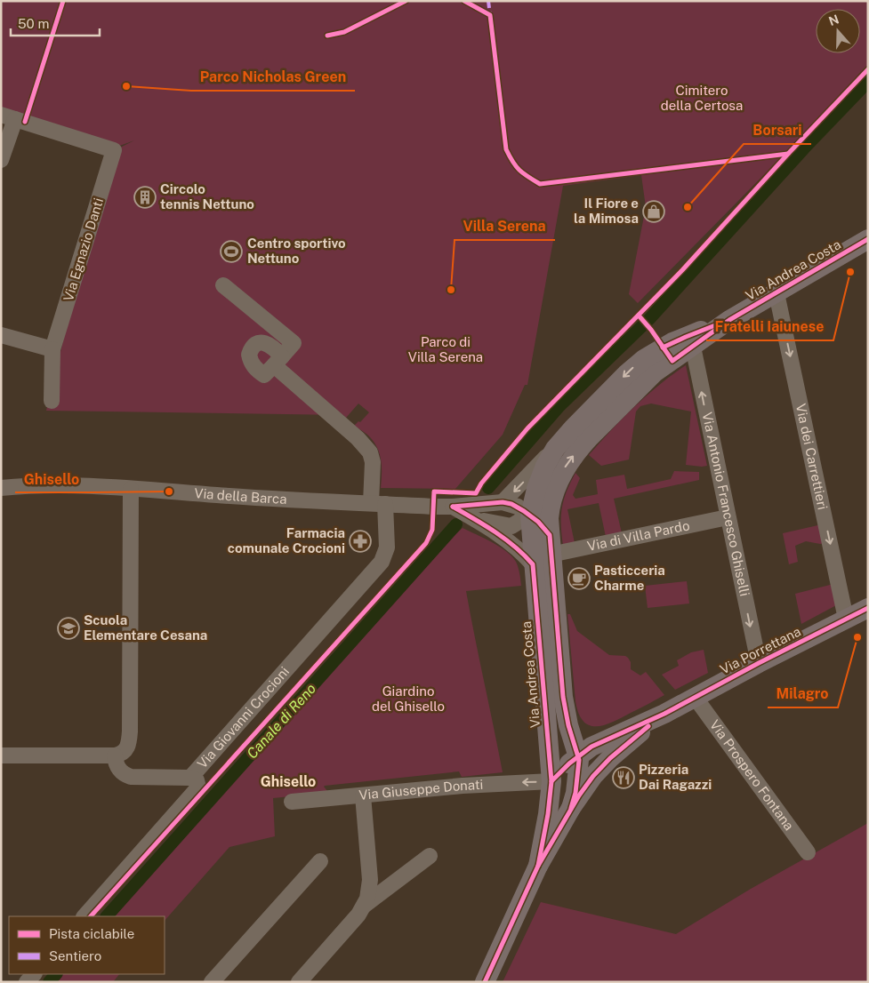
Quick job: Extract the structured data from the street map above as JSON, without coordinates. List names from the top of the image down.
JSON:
{
  "streets": {
    "main road": ["Via Andrea Costa", "Via Porrettana"],
    "street": [
      "Via Egnazio Danti",
      "Via dei Carrettieri",
      "Via della Barca",
      "Via Antonio Francesco Ghiselli",
      "Via di Villa Pardo",
      "Via Giovanni Crocioni",
      "Via Prospero Fontana",
      "Via Giuseppe Donati"
    ]
  },
  "crossings": [
    ["Via Andrea Costa", "Via dei Carrettieri"],
    ["Via Andrea Costa", "Via della Barca"],
    ["Via Andrea Costa", "Via Antonio Francesco Ghiselli"],
    ["Via Andrea Costa", "Via di Villa Pardo"],
    ["Via Andrea Costa", "Via Porrettana"],
    ["Via Andrea Costa", "Via Giuseppe Donati"],
    ["Via dei Carrettieri", "Via Porrettana"],
    ["Via della Barca", "Via di Villa Pardo"],
    ["Via della Barca", "Via Giovanni Crocioni"],
    ["Via Antonio Francesco Ghiselli", "Via di Villa Pardo"],
    ["Via Antonio Francesco Ghiselli", "Via Porrettana"],
    ["Via Porrettana", "Via Prospero Fontana"],
    ["Via Porrettana", "Via Giuseppe Donati"]
  ],
  "one_way": ["Via dei Carrettieri", "Via Giuseppe Donati"],
  "districts": ["Ghisello"],
  "water": ["Canale di Reno"],
  "parks": ["Cimitero della Certosa", "Parco di Villa Serena", "Giardino del Ghisello"],
  "places": {
    "other": [
      "Parco Nicholas Green",
      "Borsari",
      "Fratelli Iaiunese",
      "Villa Serena",
      "Ghisello",
      "Milagro"
    ],
    "building": ["Circolo tennis Nettuno"],
    "shop": ["Il Fiore e la Mimosa"],
    "sports": ["Centro sportivo Nettuno"],
    "pharmacy": ["Farmacia comunale Crocioni"],
    "cafe": ["Pasticceria Charme"],
    "school or university": ["Scuola Elementare Cesana"],
    "restaurant": ["Pizzeria Dai Ragazzi"]
  },
  "legend": ["Pista ciclabile", "Sentiero"],
  "scale_bar": "50 m",
  "north": "top"
}
